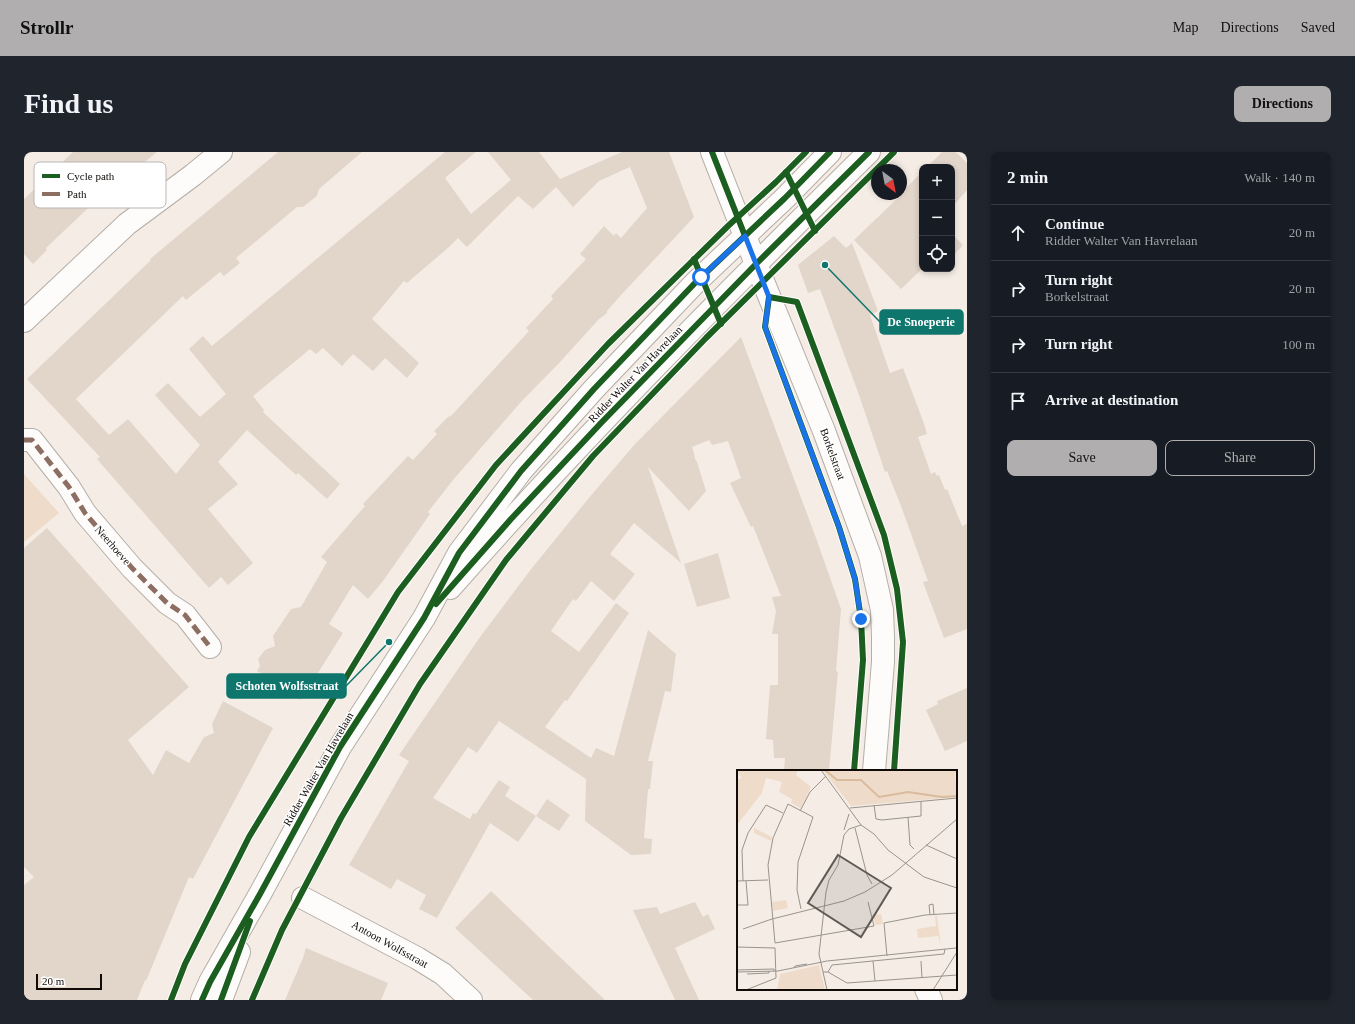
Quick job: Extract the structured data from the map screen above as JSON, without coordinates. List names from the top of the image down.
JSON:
{
  "streets": {
    "main road": [
      "Ridder Walter Van Havrelaan",
      "Borkelstraat",
      "Neerhoeve",
      "Antoon Wolfsstraat"
    ]
  },
  "crossings": [
    ["Ridder Walter Van Havrelaan", "Borkelstraat"]
  ],
  "places": ["De Snoeperie", "Schoten Wolfsstraat"],
  "legend": ["Cycle path", "Path"],
  "scale_bar": "20 m",
  "north": "bottom right",
  "page": {
    "header": "Strollr",
    "nav": ["Map", "Directions", "Saved"],
    "buttons": [
      "Directions",
      ["Save", "Share"]
    ],
    "title": "Find us",
    "heading": ["2 min", "Walk · 140 m"],
    "map_buttons": ["+", "−"],
    "list": [
      ["Continue", "Ridder Walter Van Havrelaan", "20 m"],
      ["Turn right", "Borkelstraat", "20 m"],
      ["Turn right", "100 m"],
      "Arrive at destination"
    ],
    "scale": "20 m"
  }
}
